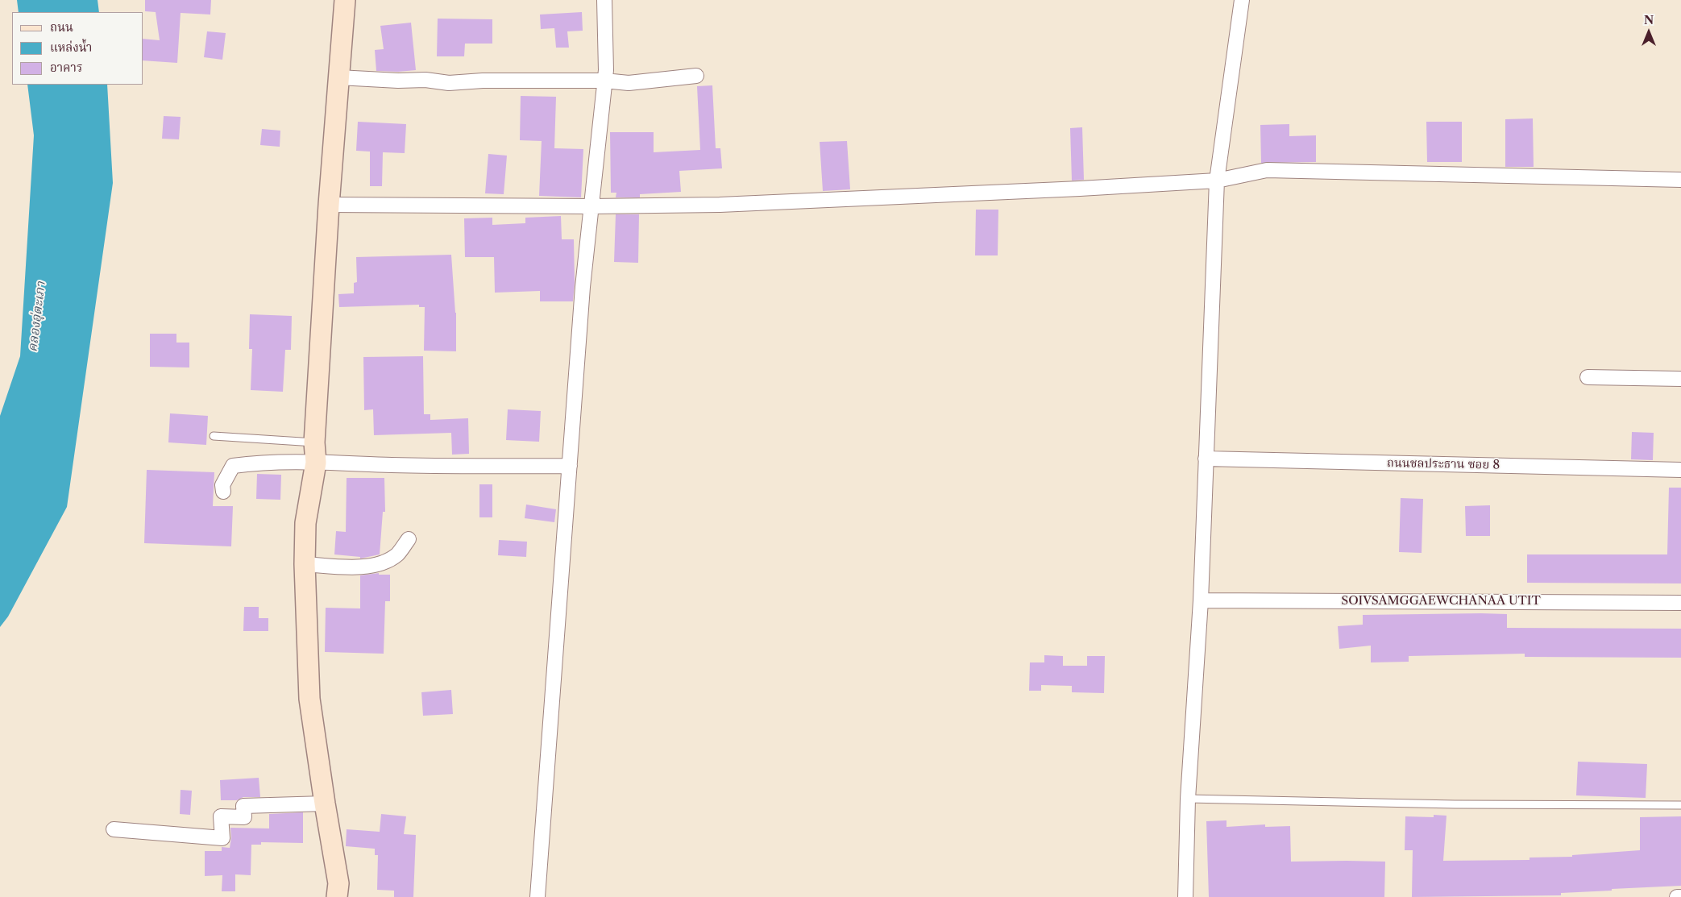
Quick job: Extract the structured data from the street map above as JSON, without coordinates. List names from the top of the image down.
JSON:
{
  "streets": {
    "street": ["ถนนชลประธาน ซอย 8", "SOIVSAMGGAEWCHANAA UTIT"]
  },
  "water": ["คลองอุ่ตะเภา"],
  "legend": ["ถนน", "แหล่งน้ำ", "อาคาร"],
  "north": "top"
}
